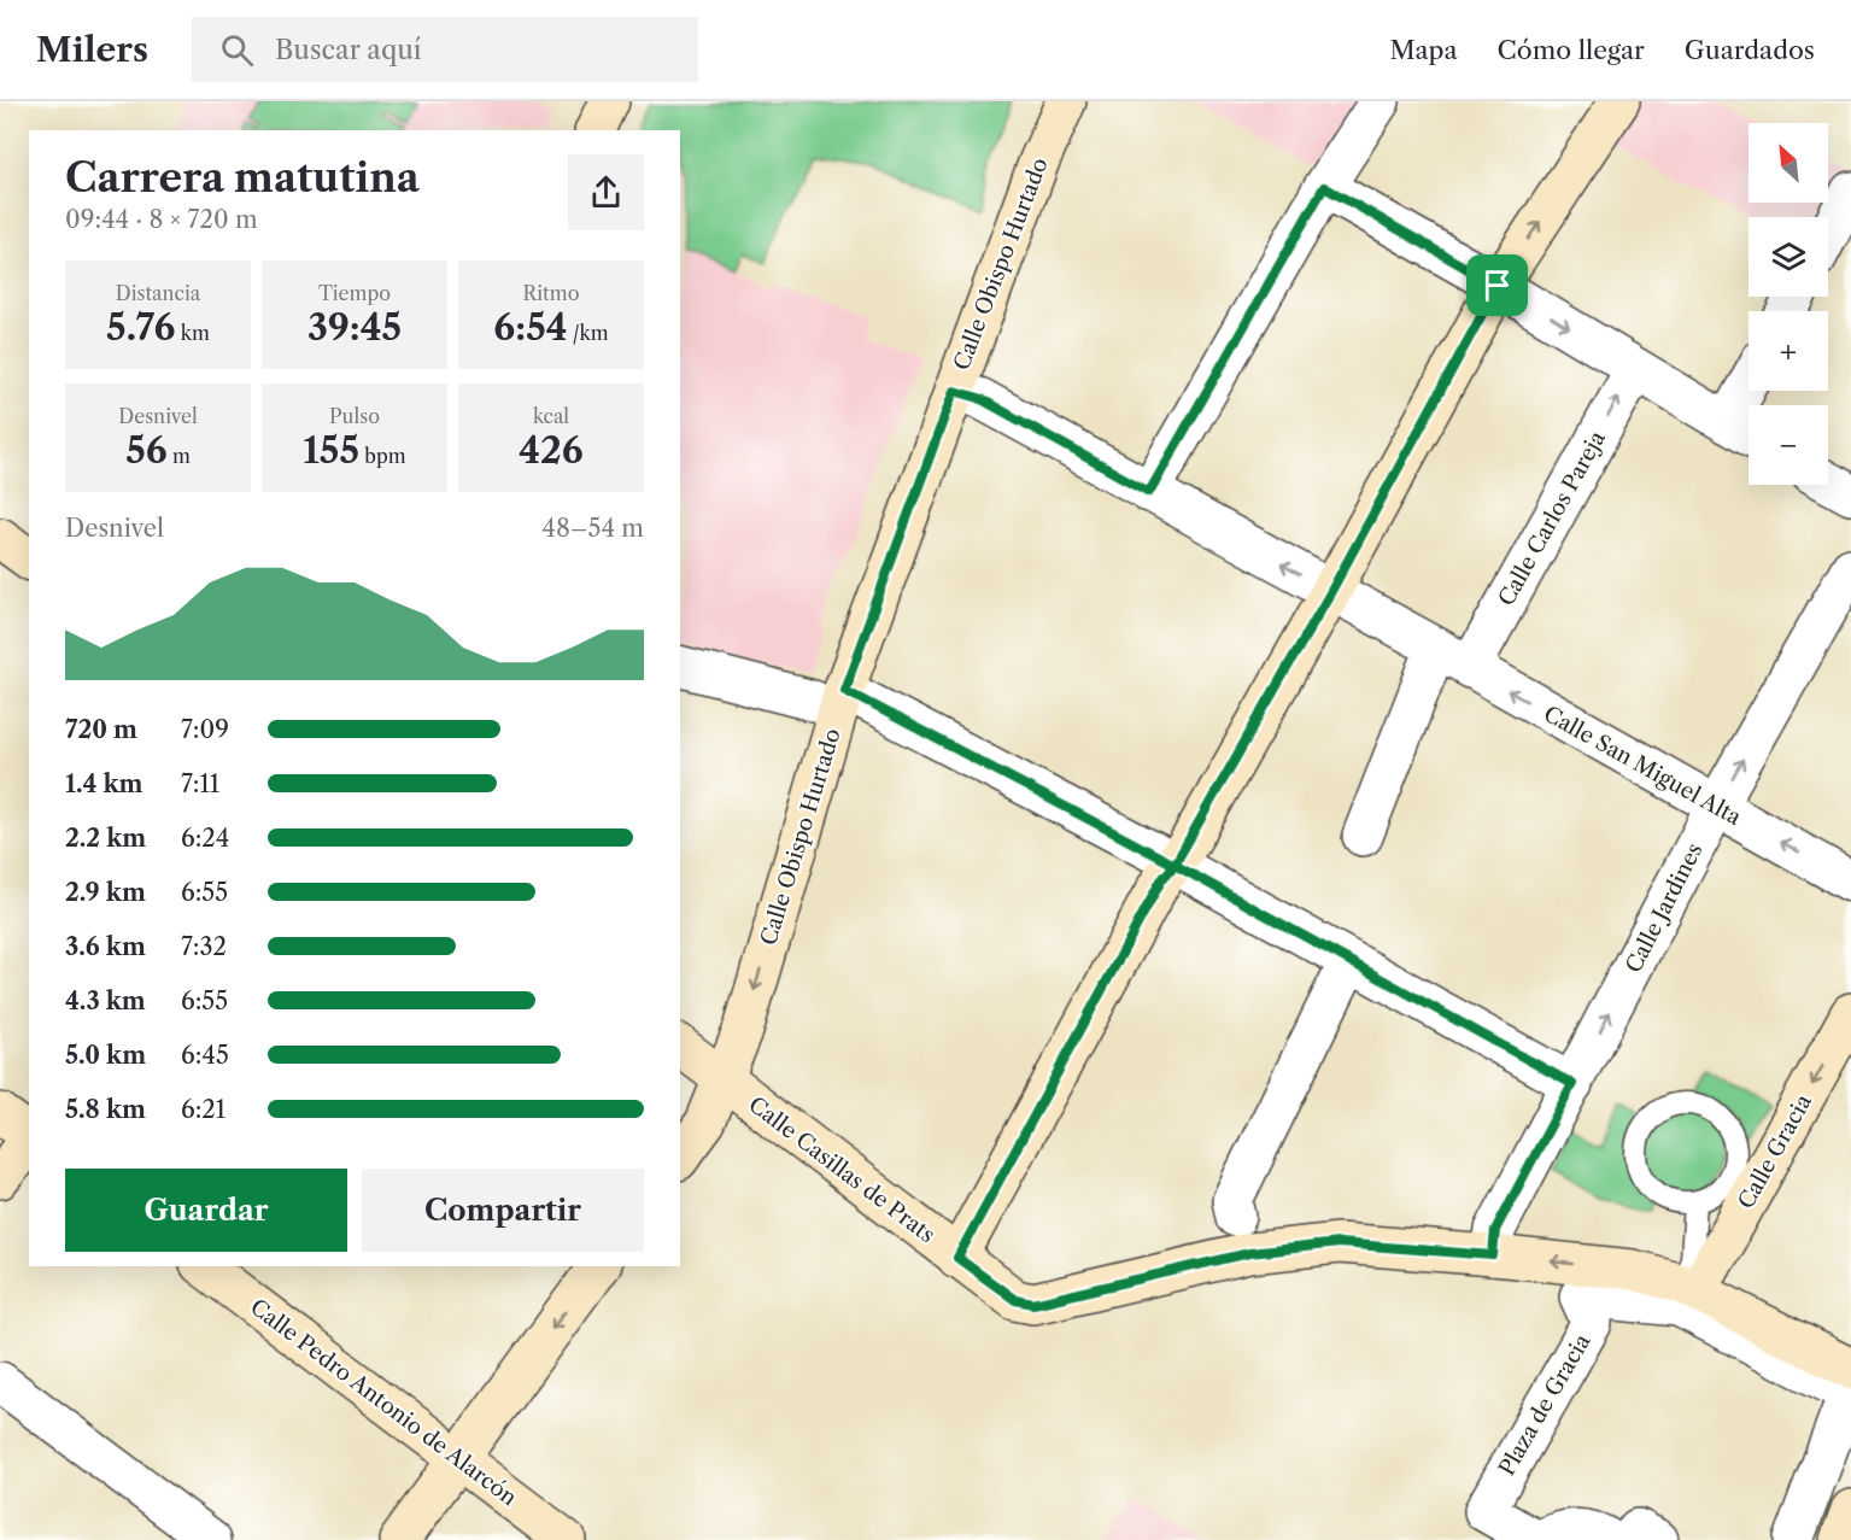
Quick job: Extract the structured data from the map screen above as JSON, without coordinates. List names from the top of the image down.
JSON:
{
  "streets": {
    "street": [
      "Calle Obispo Hurtado",
      "Calle Carlos Pareja",
      "Calle San Miguel Alta",
      "Calle Jardines",
      "Calle Gracia",
      "Calle Casillas de Prats",
      "Calle Pedro Antonio de Alarcón",
      "Plaza de Gracia"
    ]
  },
  "crossings": [
    ["Calle Obispo Hurtado", "Calle San Miguel Alta"],
    ["Calle Obispo Hurtado", "Calle Casillas de Prats"],
    ["Calle Carlos Pareja", "Calle San Miguel Alta"],
    ["Calle San Miguel Alta", "Calle Jardines"],
    ["Calle Jardines", "Calle Casillas de Prats"],
    ["Calle Gracia", "Calle Casillas de Prats"]
  ],
  "one_way": ["Calle Gracia"],
  "north": "top left",
  "page": {
    "header": "Milers",
    "search": "Buscar aquí",
    "nav": ["Mapa", "Cómo llegar", "Guardados"],
    "map_buttons": ["+", "−"],
    "heading": ["Carrera matutina", "09:44 · 8 × 720 m"],
    "stats": [
      ["Distancia", "5.76 km"],
      ["Tiempo", "39:45"],
      ["Ritmo", "6:54 /km"],
      ["Desnivel", "56 m"],
      ["Pulso", "155 bpm"],
      ["kcal", "426"]
    ],
    "chart": ["Desnivel", "48–54 m"],
    "list": [
      {
        "name": "720 m",
        "note": "7:09"
      },
      {
        "name": "1.4 km",
        "note": "7:11"
      },
      {
        "name": "2.2 km",
        "note": "6:24"
      },
      {
        "name": "2.9 km",
        "note": "6:55"
      },
      {
        "name": "3.6 km",
        "note": "7:32"
      },
      {
        "name": "4.3 km",
        "note": "6:55"
      },
      {
        "name": "5.0 km",
        "note": "6:45"
      },
      {
        "name": "5.8 km",
        "note": "6:21"
      }
    ],
    "buttons": ["Guardar", "Compartir"]
  }
}
